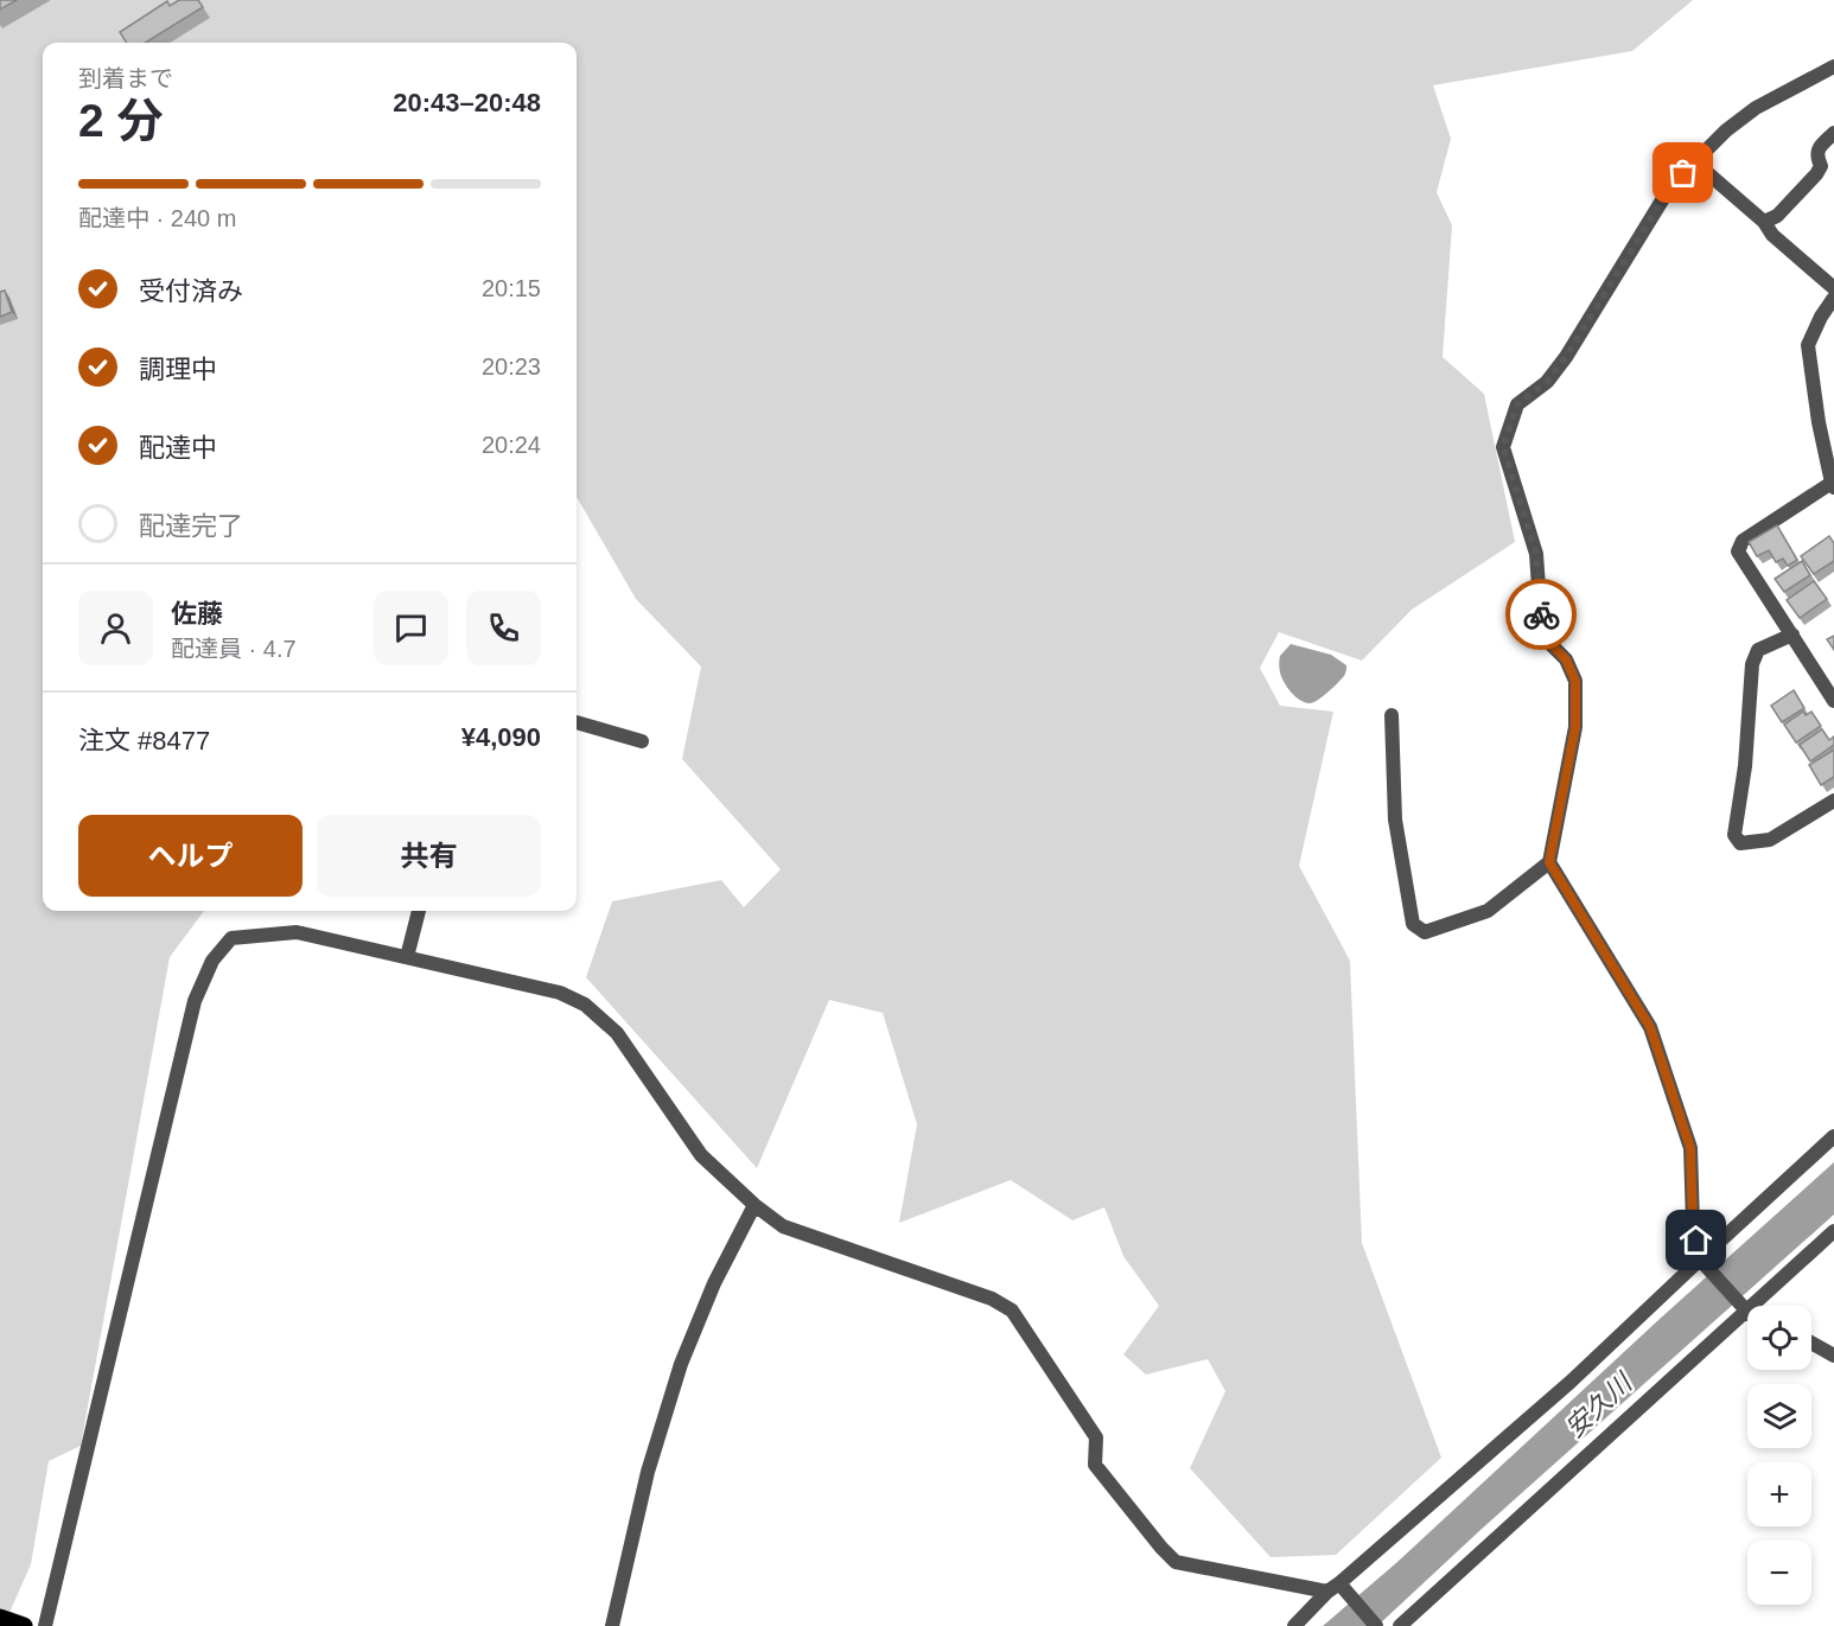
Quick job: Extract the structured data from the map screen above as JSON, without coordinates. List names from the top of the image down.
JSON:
{
  "water": ["安久川"],
  "page": {
    "heading": ["2 分", "到着まで", "20:43–20:48"],
    "panel": [
      "佐藤",
      "配達員 · 4.7",
      "注文 #8477",
      "¥4,090"
    ],
    "bar": "配達中 · 240 m",
    "list": [
      ["受付済み", "20:15"],
      ["調理中", "20:23"],
      ["配達中", "20:24"],
      "配達完了"
    ],
    "buttons": ["ヘルプ", "共有"],
    "map_buttons": ["+", "−"]
  }
}
